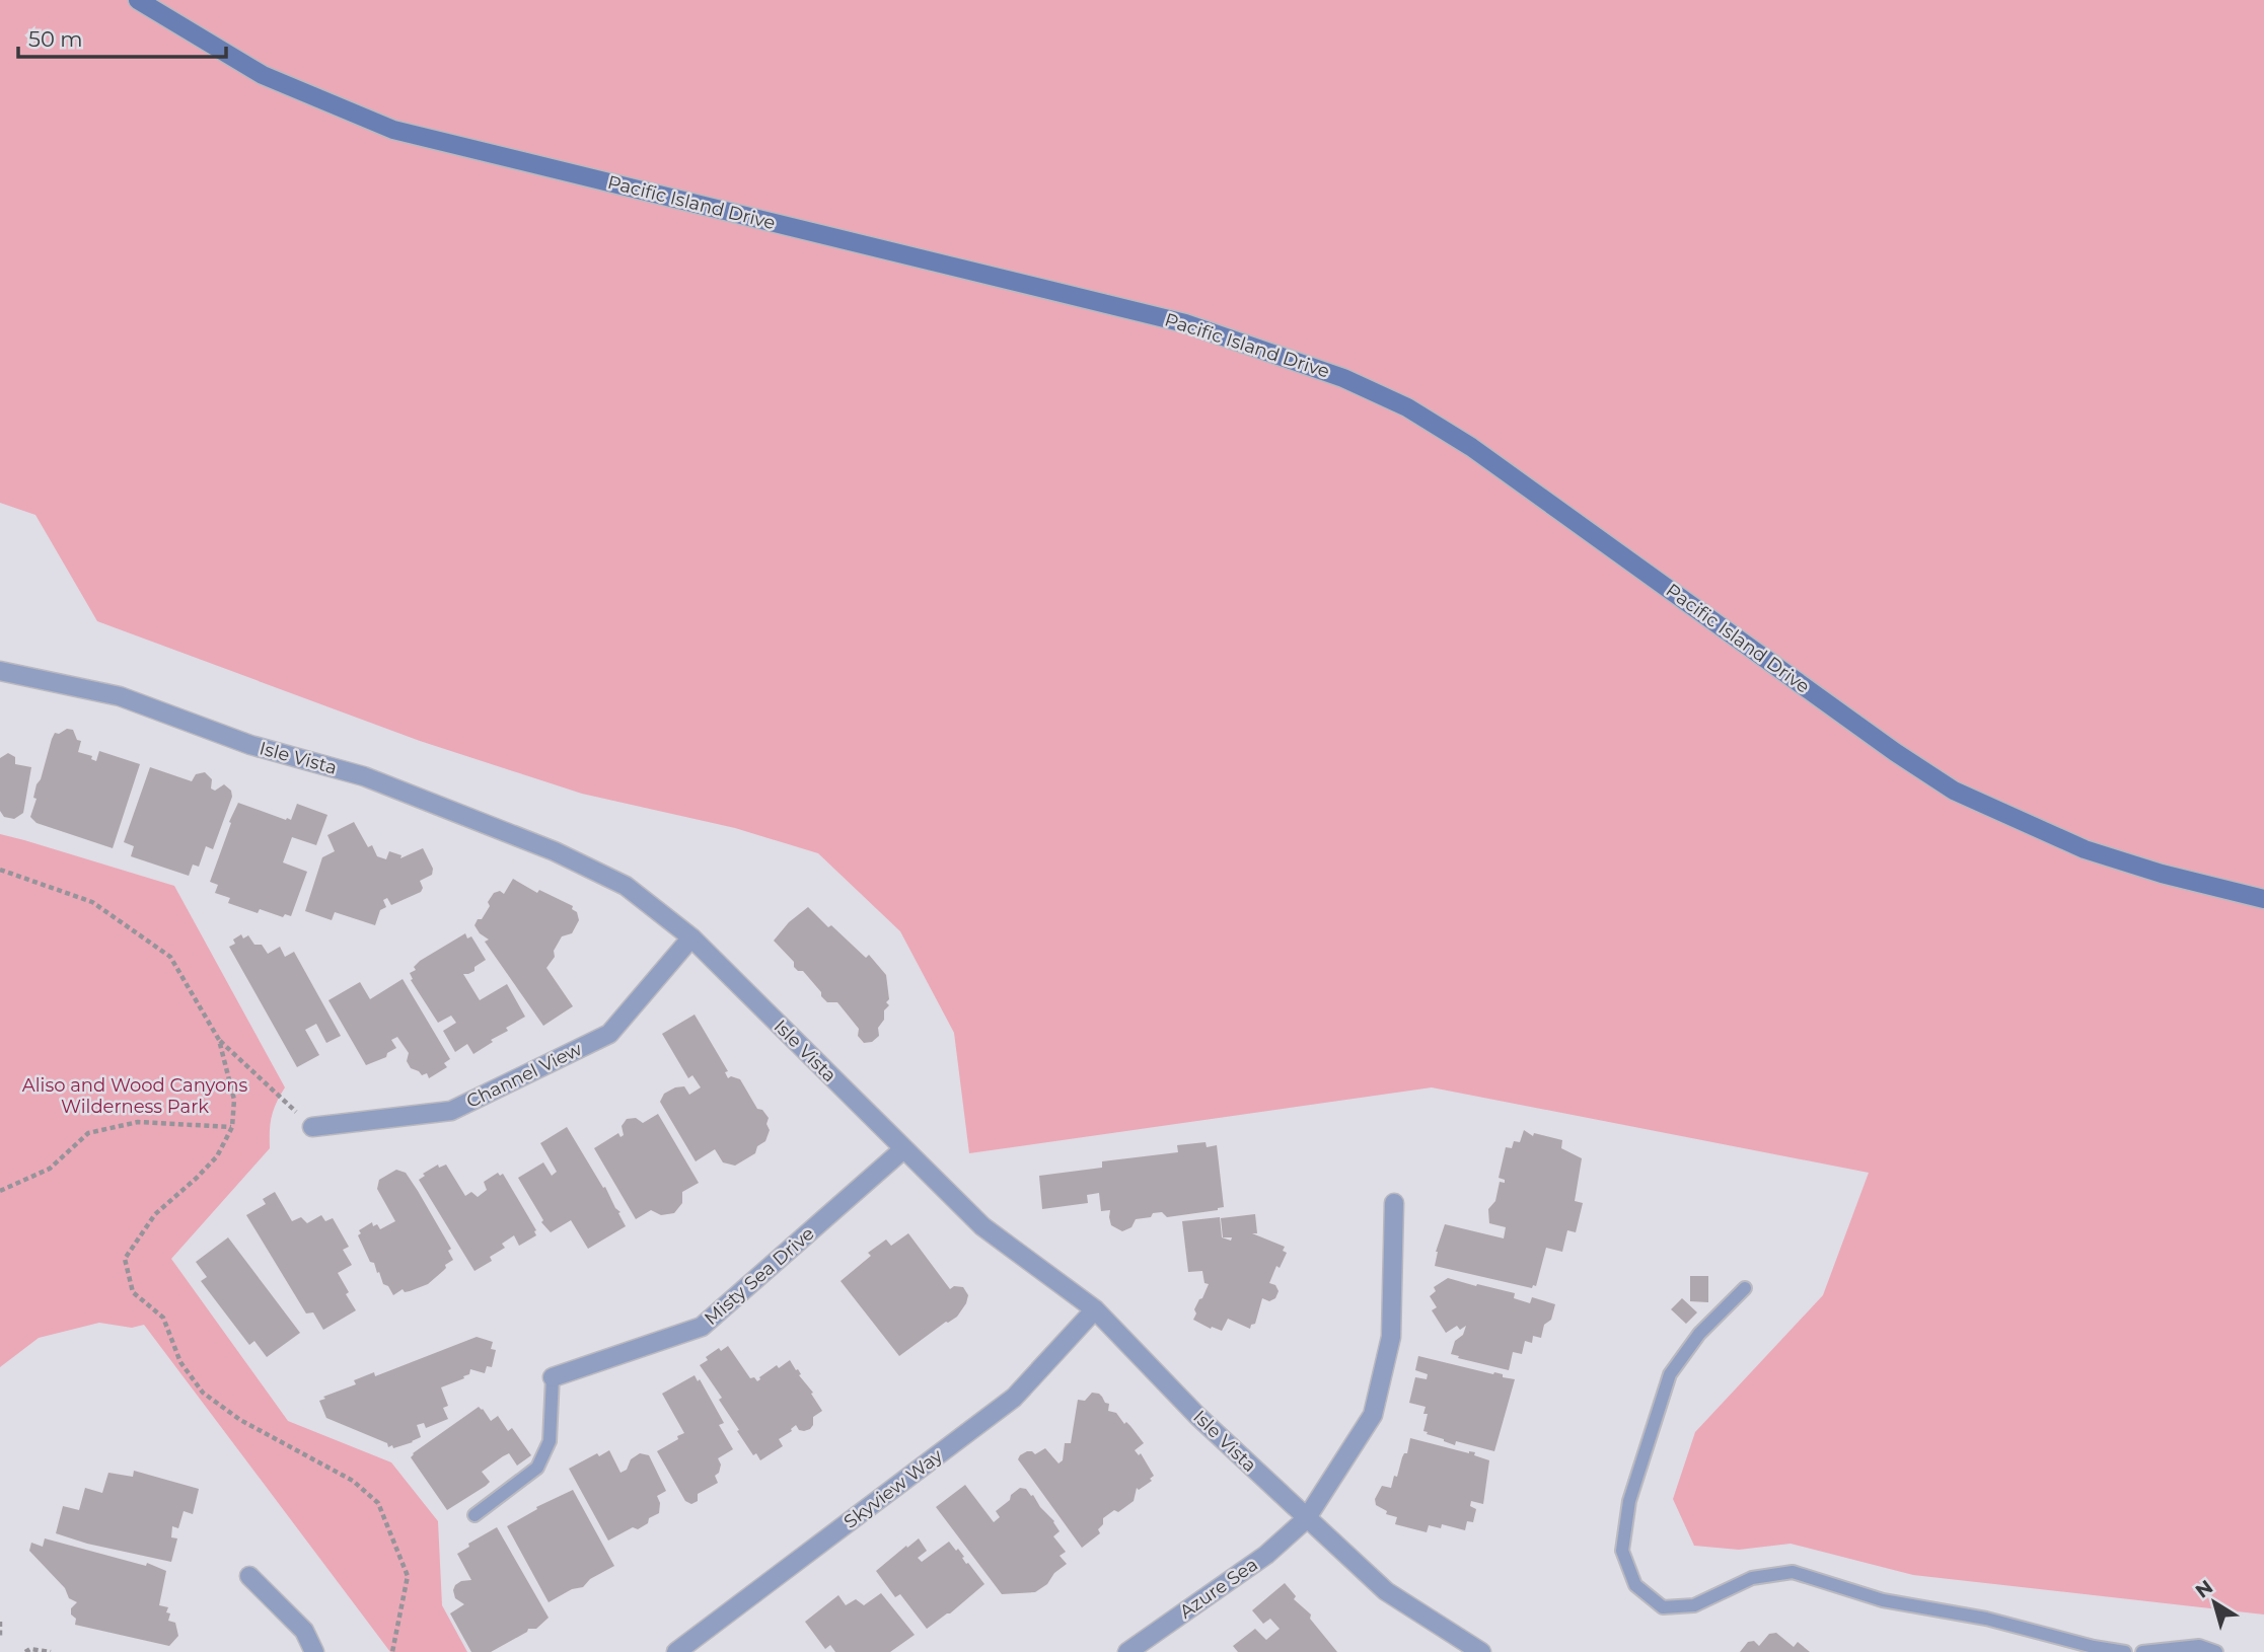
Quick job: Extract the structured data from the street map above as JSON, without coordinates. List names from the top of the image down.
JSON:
{
  "streets": {
    "main road": ["Pacific Island Drive"],
    "street": [
      "Isle Vista",
      "Channel View",
      "Misty Sea Drive",
      "Skyview Way",
      "Azure Sea"
    ]
  },
  "crossings": [
    ["Isle Vista", "Channel View"],
    ["Isle Vista", "Misty Sea Drive"],
    ["Isle Vista", "Skyview Way"],
    ["Isle Vista", "Azure Sea"]
  ],
  "parks": ["Aliso and Wood Canyons Wilderness Park"],
  "scale_bar": "50 m",
  "north": "top left"
}
